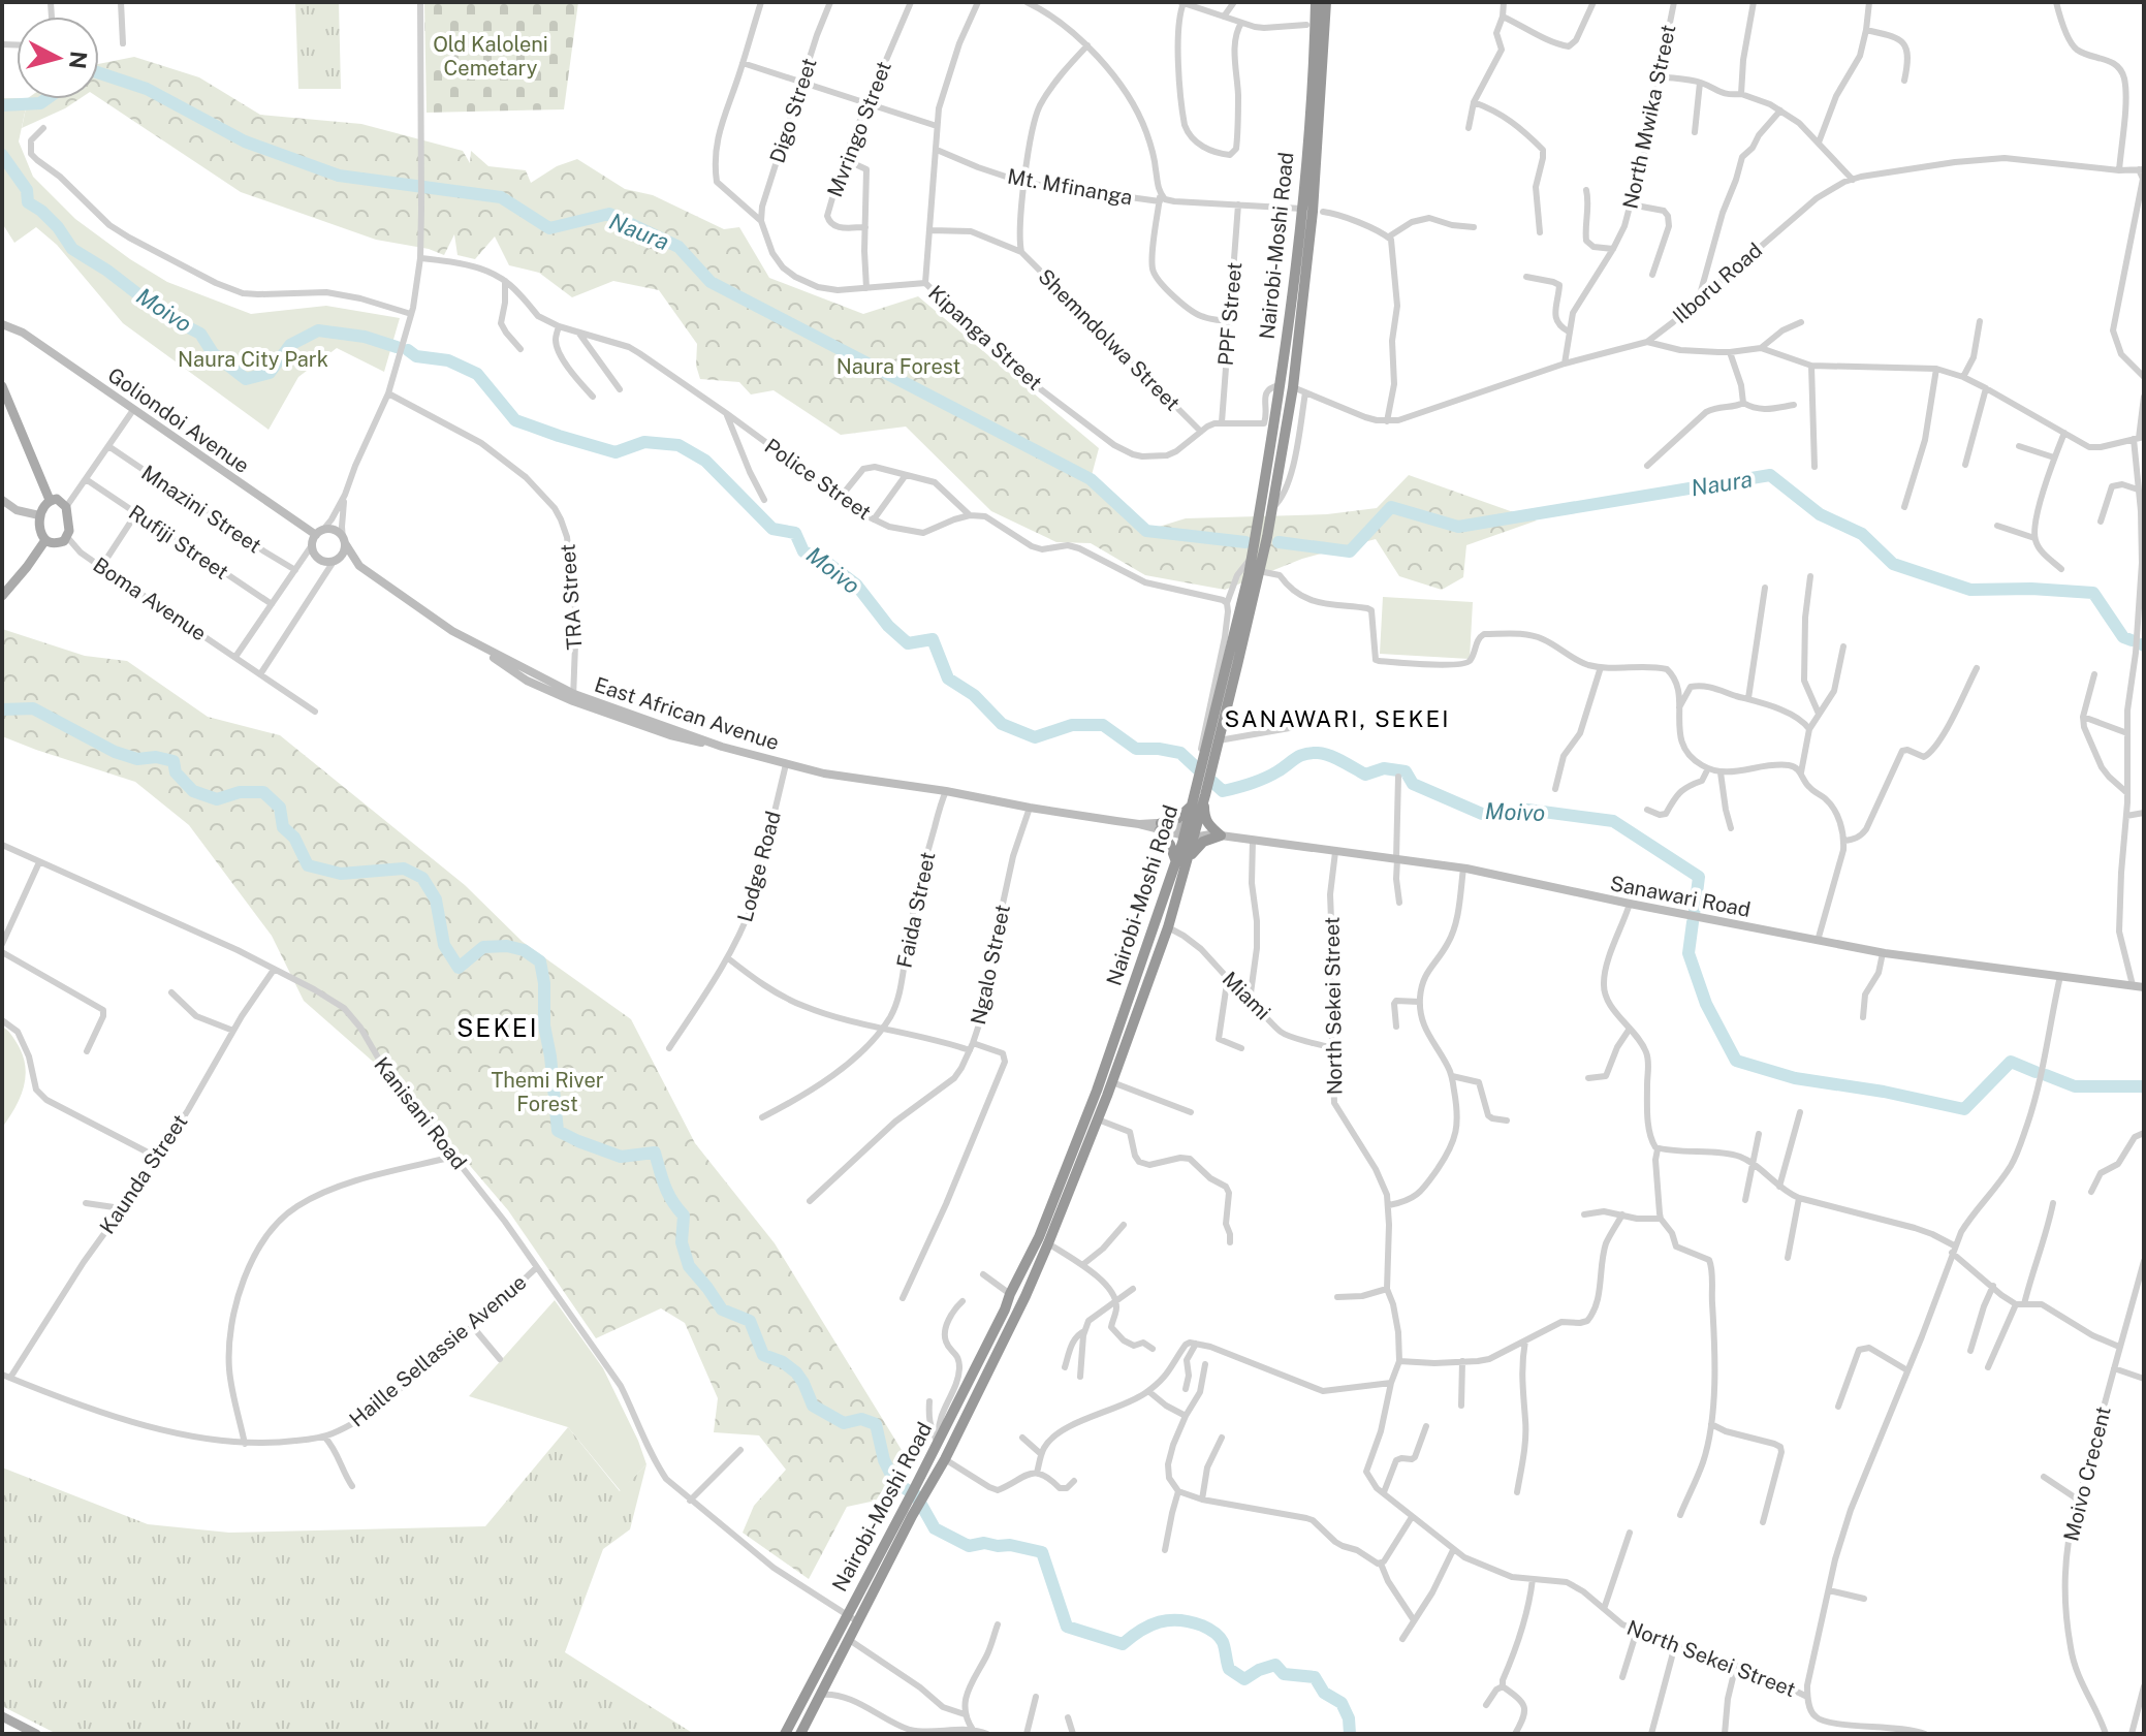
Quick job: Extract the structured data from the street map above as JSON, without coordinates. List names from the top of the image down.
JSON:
{
  "streets": {
    "highway": ["Nairobi-Moshi Road"],
    "street": [
      "Digo Street",
      "North Mwika Street",
      "Mvringo Street",
      "Mt. Mfinanga",
      "Ilboru Road",
      "PPF Street",
      "Kipanga Street",
      "Shemndolwa Street",
      "Goliondoi Avenue",
      "Police Street",
      "Mnazini Street",
      "Rufiji Street",
      "TRA Street",
      "Boma Avenue",
      "East African Avenue",
      "Lodge Road",
      "Sanawari Road",
      "Faida Street",
      "Ngalo Street",
      "Miami",
      "North Sekei Street",
      "Kanisani Road",
      "Kaunda Street",
      "Haille Sellassie Avenue",
      "Moivo Crecent"
    ]
  },
  "crossings": [
    ["Digo Street", "Kipanga Street"],
    ["North Mwika Street", "Ilboru Road"],
    ["Mt. Mfinanga", "Nairobi-Moshi Road"],
    ["Mt. Mfinanga", "PPF Street"],
    ["Nairobi-Moshi Road", "Kipanga Street"],
    ["Nairobi-Moshi Road", "Sanawari Road"],
    ["Nairobi-Moshi Road", "Miami"],
    ["Nairobi-Moshi Road", "Kanisani Road"],
    ["PPF Street", "Kipanga Street"],
    ["Kipanga Street", "Shemndolwa Street"],
    ["TRA Street", "East African Avenue"],
    ["East African Avenue", "Lodge Road"],
    ["East African Avenue", "Sanawari Road"],
    ["East African Avenue", "Faida Street"],
    ["East African Avenue", "Ngalo Street"],
    ["Sanawari Road", "North Sekei Street"],
    ["Miami", "North Sekei Street"],
    ["Kanisani Road", "Kaunda Street"],
    ["Kanisani Road", "Haille Sellassie Avenue"],
    ["Kaunda Street", "Haille Sellassie Avenue"]
  ],
  "districts": ["SANAWARI, SEKEI", "SEKEI"],
  "water": ["Naura", "Moivo"],
  "parks": [
    "Old Kaloleni Cemetary",
    "Naura City Park",
    "Naura Forest",
    "Themi River Forest"
  ],
  "north": "right"
}
